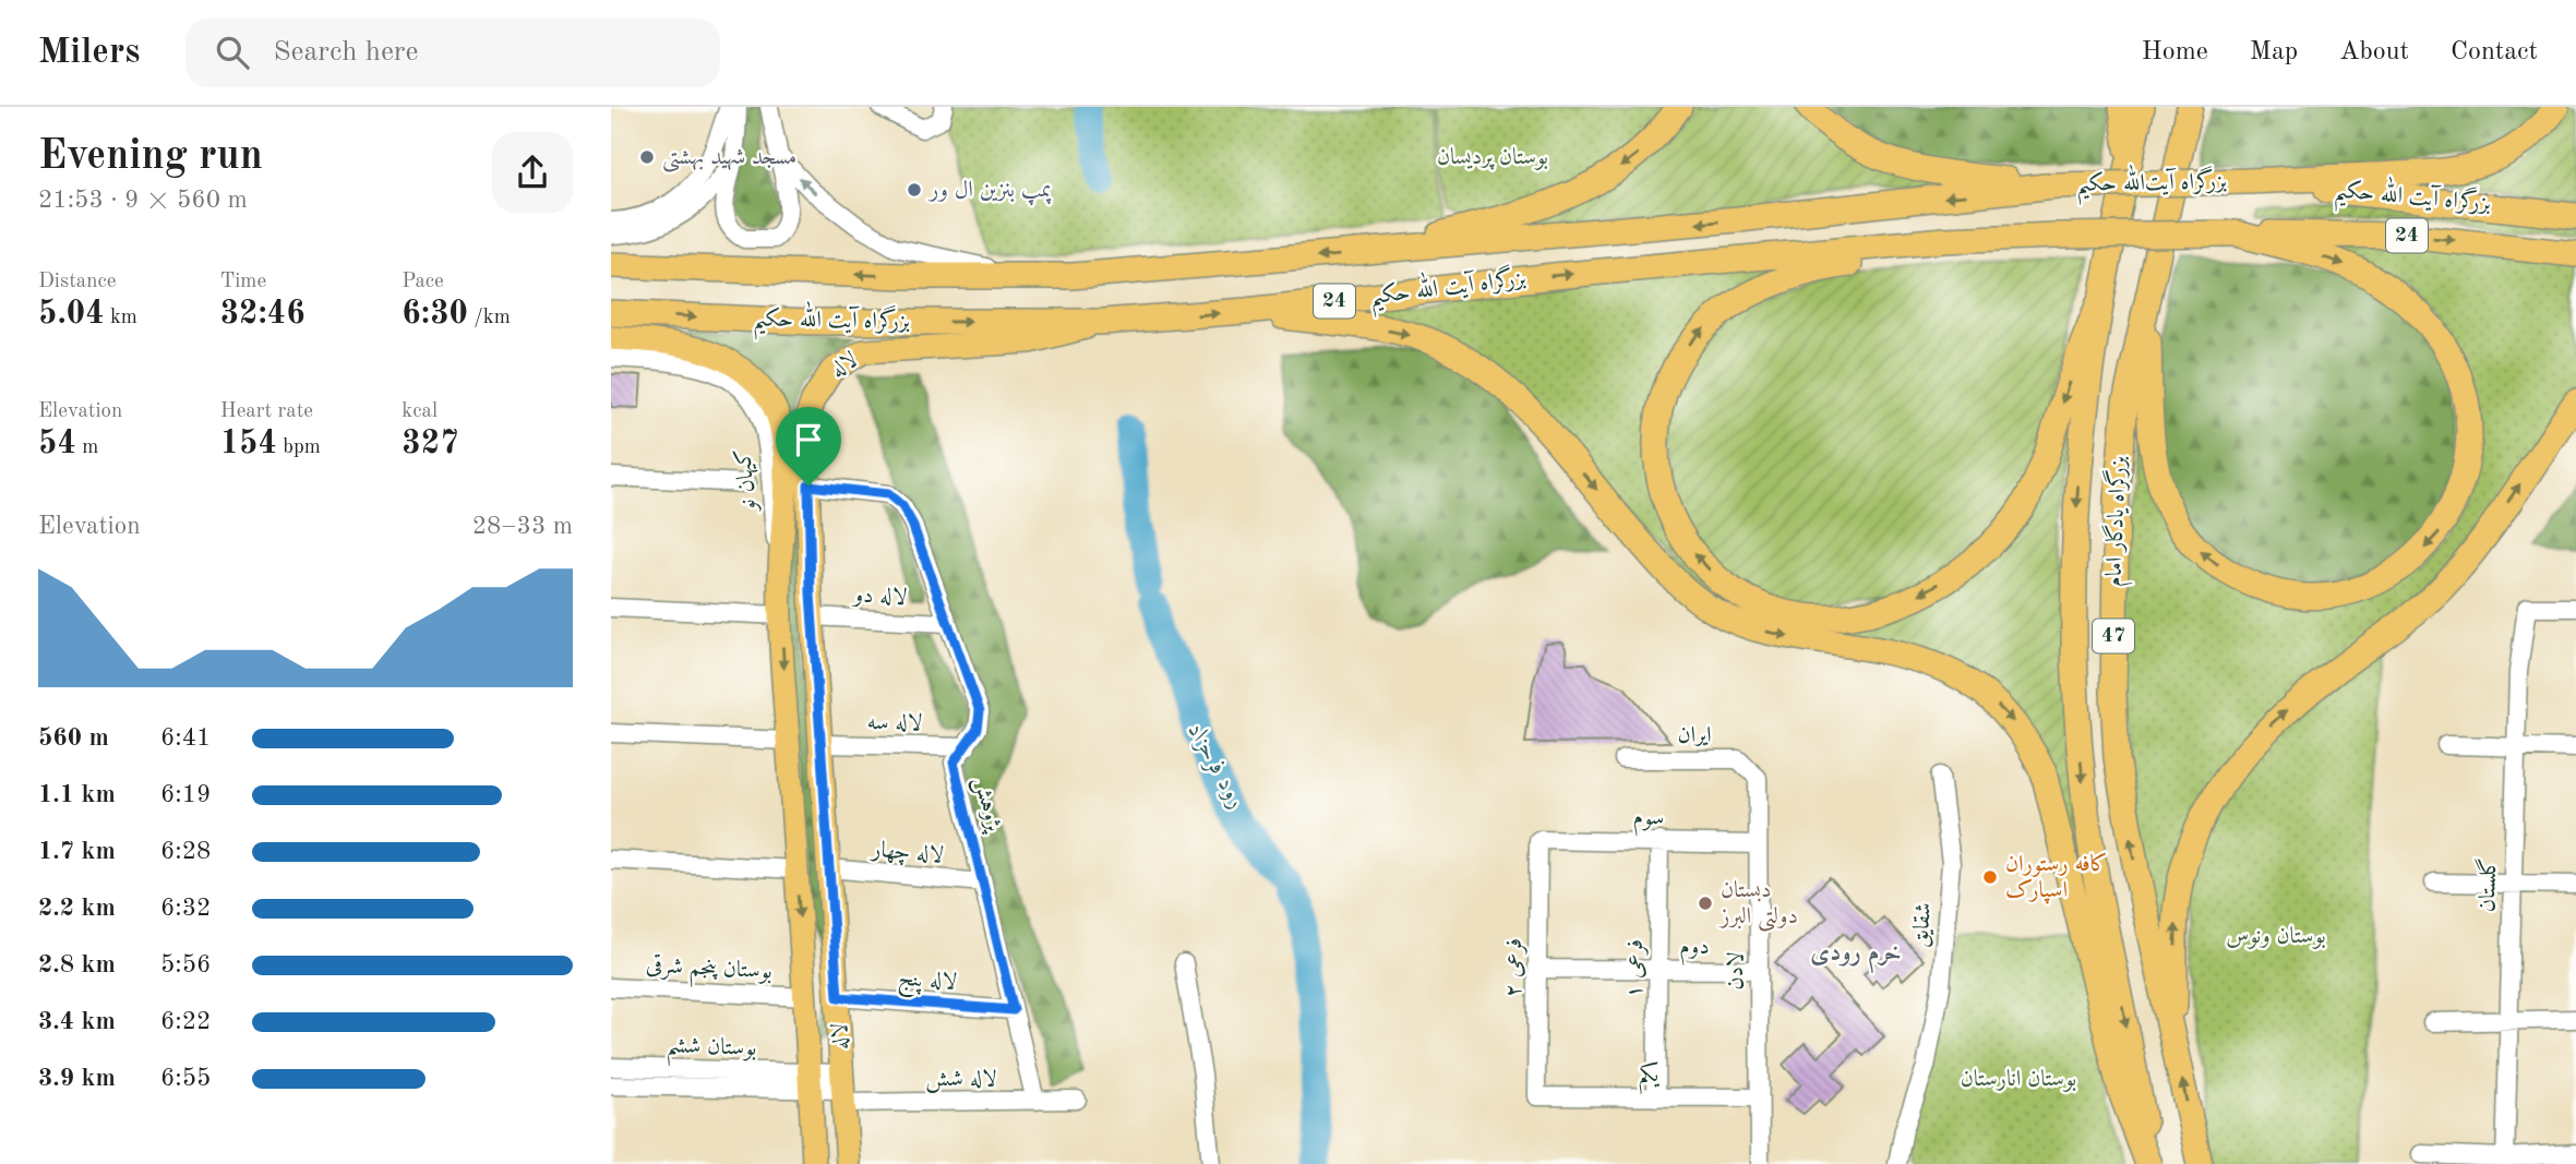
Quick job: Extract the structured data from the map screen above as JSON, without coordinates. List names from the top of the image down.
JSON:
{
  "streets": {
    "highway": [
      "بزرگراه آیت‌الله حکیم",
      "بزرگراه آیت الله حکیم",
      "24",
      "بزرگراه یادگار امام",
      "47"
    ],
    "main road": ["لاله"],
    "street": [
      "کیهان نو",
      "لاله دو",
      "لاله سه",
      "ایران",
      "پژوهش",
      "سوم",
      "لاله چهار",
      "گلستان",
      "شقایق",
      "دوم",
      "فرعی ۲",
      "بوستان پنجم شرقی",
      "فرعی ۱",
      "لادن",
      "لاله پنج",
      "بوستان ششم",
      "یکم",
      "لاله شش"
    ]
  },
  "crossings": [
    ["بزرگراه آیت‌الله حکیم", "بزرگراه آیت الله حکیم"],
    ["بزرگراه آیت الله حکیم", "لاله"],
    ["لاله", "کیهان نو"],
    ["لاله", "لاله دو"],
    ["لاله", "لاله سه"],
    ["لاله", "پژوهش"],
    ["لاله", "لاله چهار"],
    ["لاله", "بوستان پنجم شرقی"],
    ["لاله", "لاله پنج"],
    ["لاله", "بوستان ششم"],
    ["لاله", "لاله شش"],
    ["لاله دو", "پژوهش"],
    ["لاله سه", "پژوهش"],
    ["ایران", "لادن"],
    ["پژوهش", "لاله چهار"],
    ["پژوهش", "لاله پنج"],
    ["پژوهش", "لاله شش"],
    ["سوم", "فرعی ۲"],
    ["سوم", "فرعی ۱"],
    ["سوم", "لادن"],
    ["دوم", "فرعی ۲"],
    ["دوم", "فرعی ۱"],
    ["دوم", "لادن"],
    ["فرعی ۲", "یکم"],
    ["فرعی ۱", "یکم"],
    ["لادن", "یکم"],
    ["بوستان ششم", "لاله شش"]
  ],
  "districts": ["خرم رودی"],
  "water": ["رود فرحزاد"],
  "parks": ["بوستان پردیسان", "بوستان ونوس", "بوستان انارستان"],
  "places": [
    "مسجد شهید بهشتی",
    "پمپ بنزین ال ور",
    "کافه رستوران اسپارک",
    "دبستان دولتی البرز"
  ],
  "page": {
    "header": "Milers",
    "search": "Search here",
    "nav": [
      "Home",
      "Map",
      "About",
      "Contact"
    ],
    "heading": ["Evening run", "21:53 · 9 × 560 m"],
    "stats": [
      ["Distance", "5.04 km"],
      ["Time", "32:46"],
      ["Pace", "6:30 /km"],
      ["Elevation", "54 m"],
      ["Heart rate", "154 bpm"],
      ["kcal", "327"]
    ],
    "chart": ["Elevation", "28–33 m"],
    "list": [
      {
        "name": "560 m",
        "note": "6:41"
      },
      {
        "name": "1.1 km",
        "note": "6:19"
      },
      {
        "name": "1.7 km",
        "note": "6:28"
      },
      {
        "name": "2.2 km",
        "note": "6:32"
      },
      {
        "name": "2.8 km",
        "note": "5:56"
      },
      {
        "name": "3.4 km",
        "note": "6:22"
      },
      {
        "name": "3.9 km",
        "note": "6:55"
      }
    ]
  }
}
